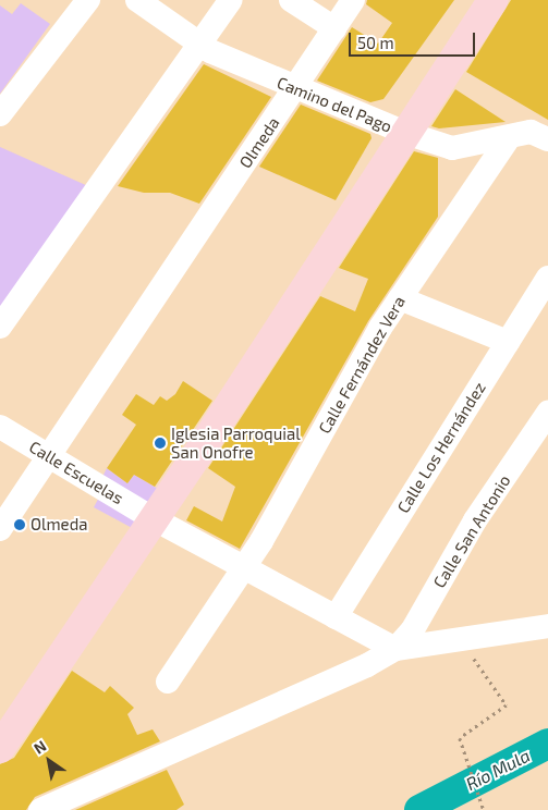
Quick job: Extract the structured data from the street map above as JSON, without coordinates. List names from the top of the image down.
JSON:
{
  "streets": {
    "street": [
      "Camino del Pago",
      "Olmeda",
      "Calle Fernández Vera",
      "Calle Los Hernández",
      "Calle Escuelas",
      "Calle San Antonio"
    ]
  },
  "crossings": [
    ["Camino del Pago", "Olmeda"],
    ["Camino del Pago", "Calle Fernández Vera"],
    ["Olmeda", "Calle Escuelas"],
    ["Calle Fernández Vera", "Calle Escuelas"],
    ["Calle Los Hernández", "Calle Escuelas"],
    ["Calle Escuelas", "Calle San Antonio"]
  ],
  "water": ["Río Mula"],
  "places": ["Iglesia Parroquial San Onofre", "Olmeda"],
  "scale_bar": "50 m",
  "north": "top left"
}
